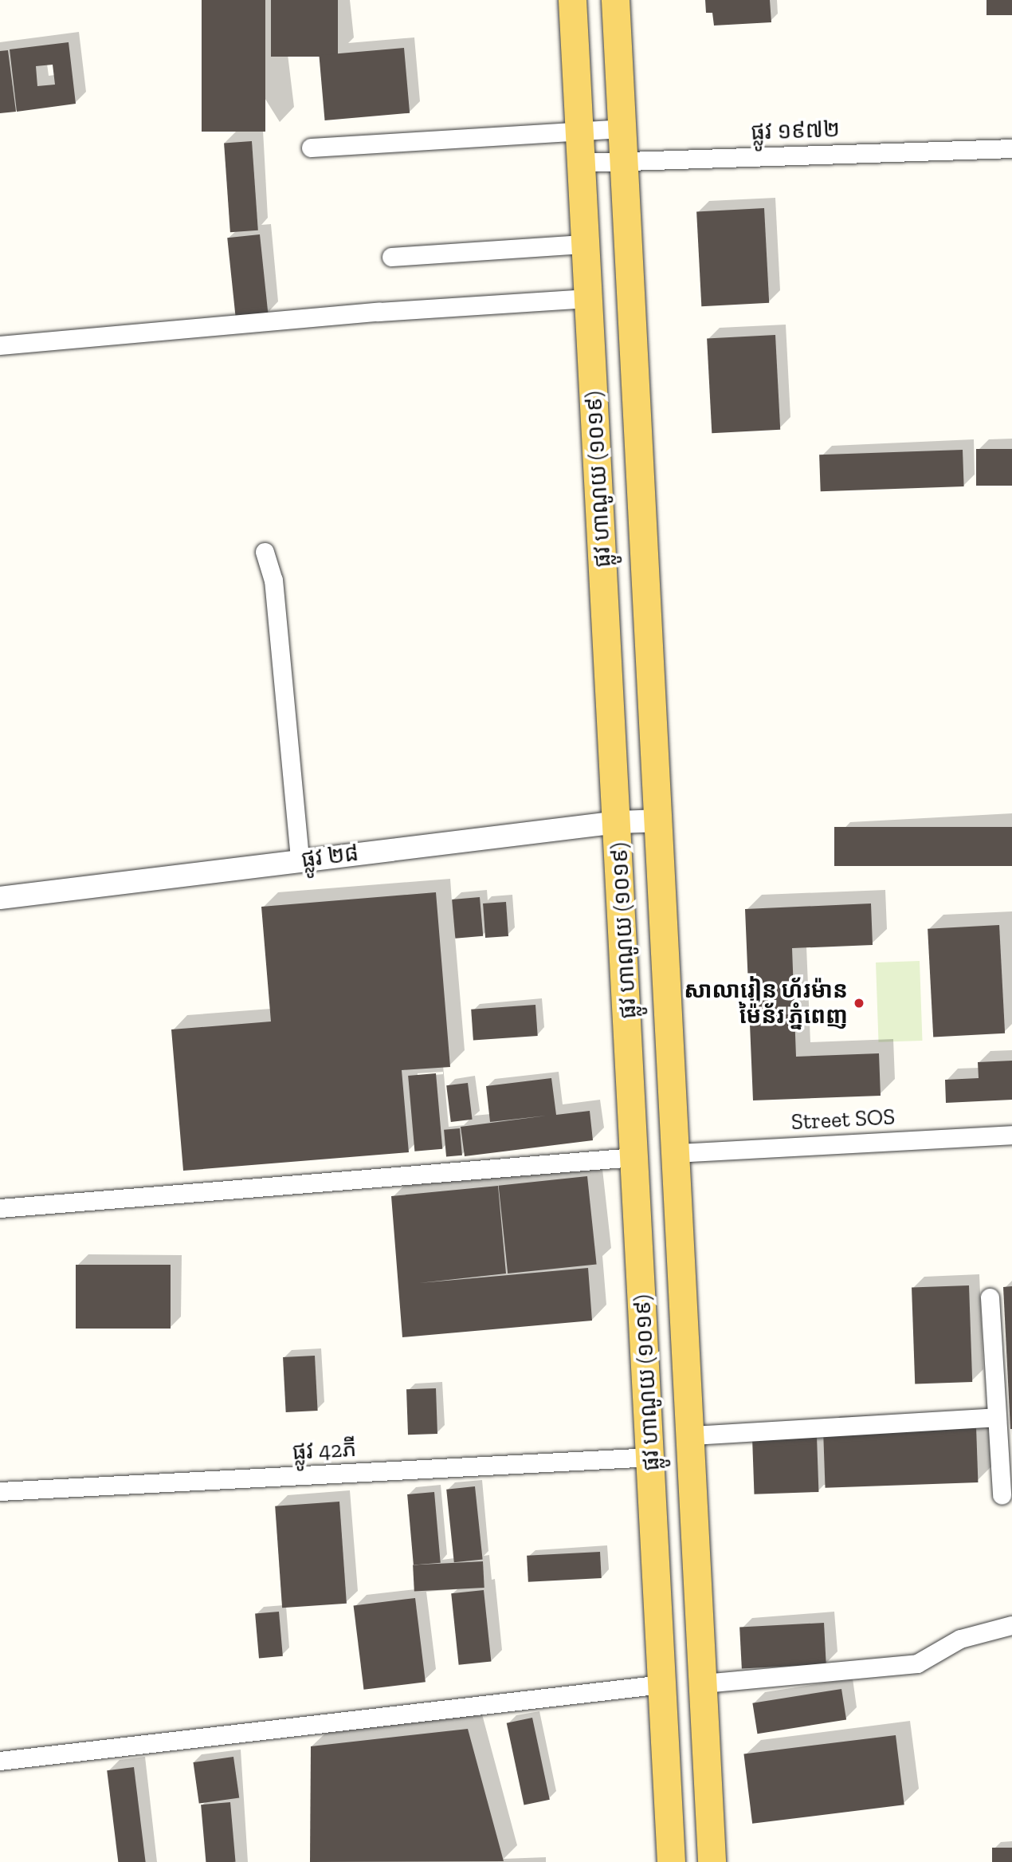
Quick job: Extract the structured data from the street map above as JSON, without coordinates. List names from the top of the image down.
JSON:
{
  "streets": {
    "main road": ["ផ្លូវ ហាណូយ (១០១៩)"],
    "street": [
      "ផ្លូវ ១៩៧២",
      "ផ្លូវ ២៨",
      "Street SOS",
      "ផ្លូវ 42ភី"
    ]
  },
  "crossings": [
    ["ផ្លូវ ១៩៧២", "ផ្លូវ ហាណូយ (១០១៩)"],
    ["ផ្លូវ ហាណូយ (១០១៩)", "ផ្លូវ ២៨"],
    ["ផ្លូវ ហាណូយ (១០១៩)", "Street SOS"],
    ["ផ្លូវ ហាណូយ (១០១៩)", "ផ្លូវ 42ភី"]
  ],
  "places": ["សាលារៀន ហ័រម៉ាន ម៉ៃន័រ ភ្នំពេញ"]
}
